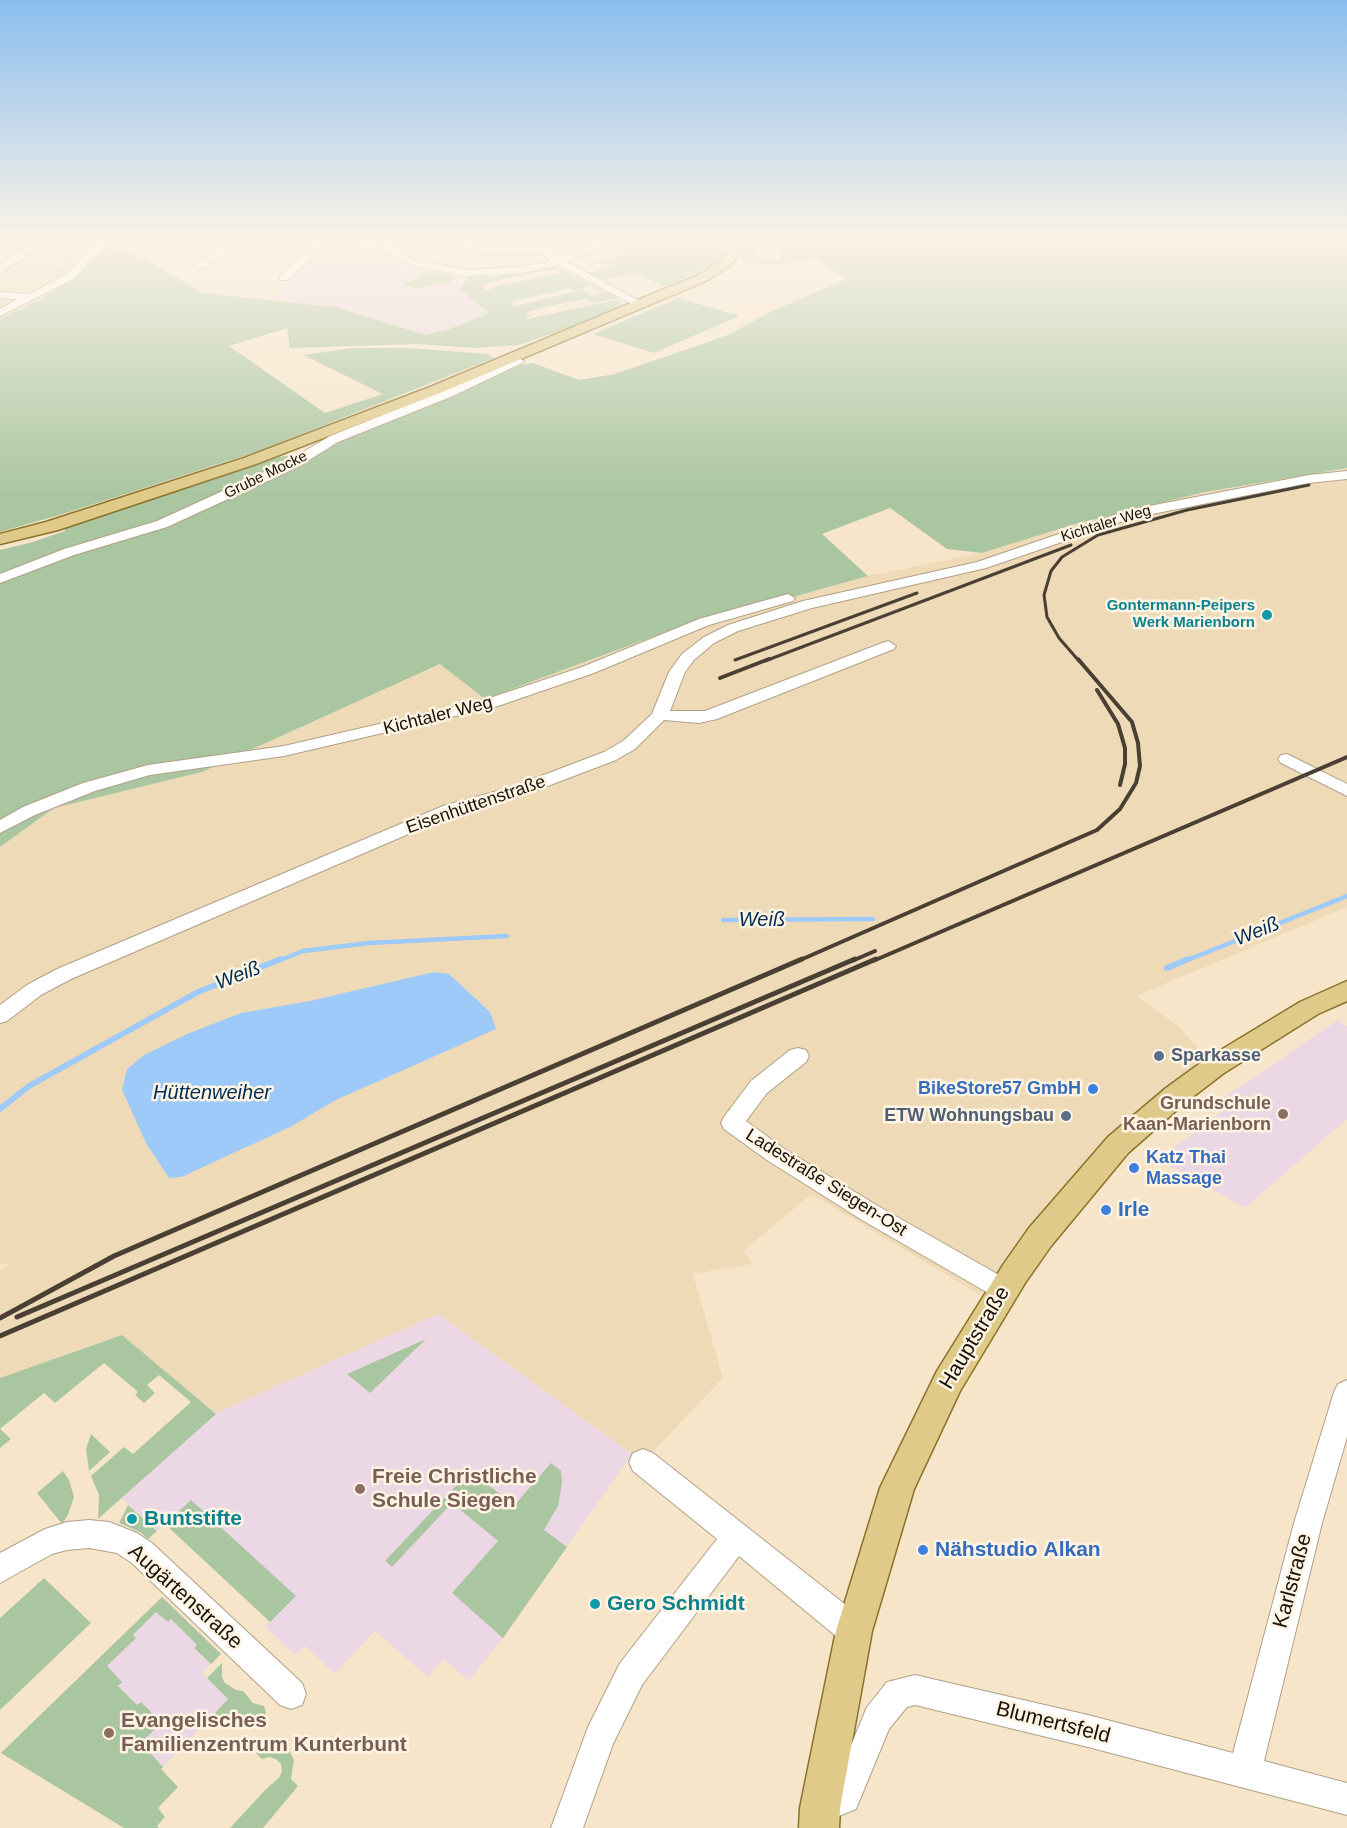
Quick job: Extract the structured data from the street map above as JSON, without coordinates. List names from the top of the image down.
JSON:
{
  "streets": {
    "main road": ["Hauptstraße"],
    "street": [
      "Grube Mocke",
      "Kichtaler Weg",
      "Eisenhüttenstraße",
      "Ladestraße Siegen-Ost",
      "Karlstraße",
      "Augärtenstraße",
      "Blumertsfeld"
    ]
  },
  "crossings": [
    ["Kichtaler Weg", "Eisenhüttenstraße"],
    ["Ladestraße Siegen-Ost", "Hauptstraße"],
    ["Hauptstraße", "Blumertsfeld"],
    ["Karlstraße", "Blumertsfeld"]
  ],
  "water": ["Weiß", "Hüttenweiher"],
  "places": [
    "Gontermann-Peipers Werk Marienborn",
    "Sparkasse",
    "BikeStore57 GmbH",
    "Grundschule Kaan-Marienborn",
    "ETW Wohnungsbau",
    "Katz Thai Massage",
    "Irle",
    "Freie Christliche Schule Siegen",
    "Buntstifte",
    "Nähstudio Alkan",
    "Gero Schmidt",
    "Evangelisches Familienzentrum Kunterbunt"
  ]
}
